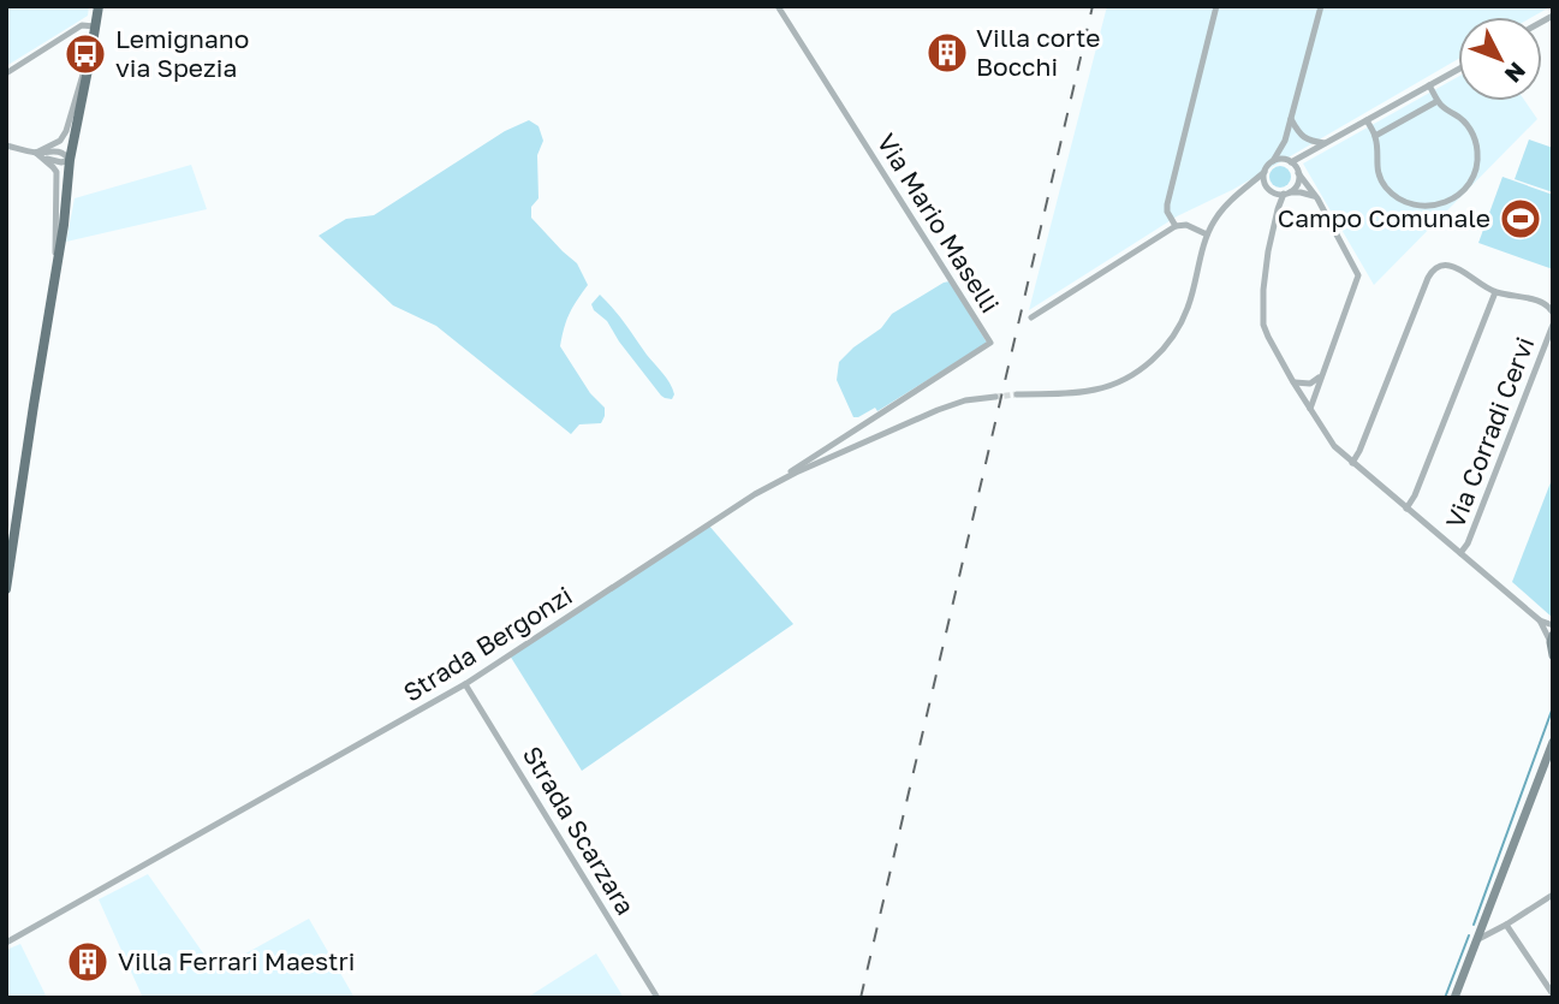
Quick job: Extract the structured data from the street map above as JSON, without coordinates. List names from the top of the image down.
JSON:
{
  "streets": {
    "street": [
      "Via Mario Maselli",
      "Via Corradi Cervi",
      "Strada Bergonzi",
      "Strada Scarzara"
    ]
  },
  "crossings": [
    ["Via Mario Maselli", "Strada Bergonzi"],
    ["Strada Bergonzi", "Strada Scarzara"]
  ],
  "places": {
    "building": ["Villa corte Bocchi", "Villa Ferrari Maestri"],
    "bus stop": ["Lemignano via Spezia"],
    "sports": ["Campo Comunale"]
  },
  "north": "bottom right"
}
